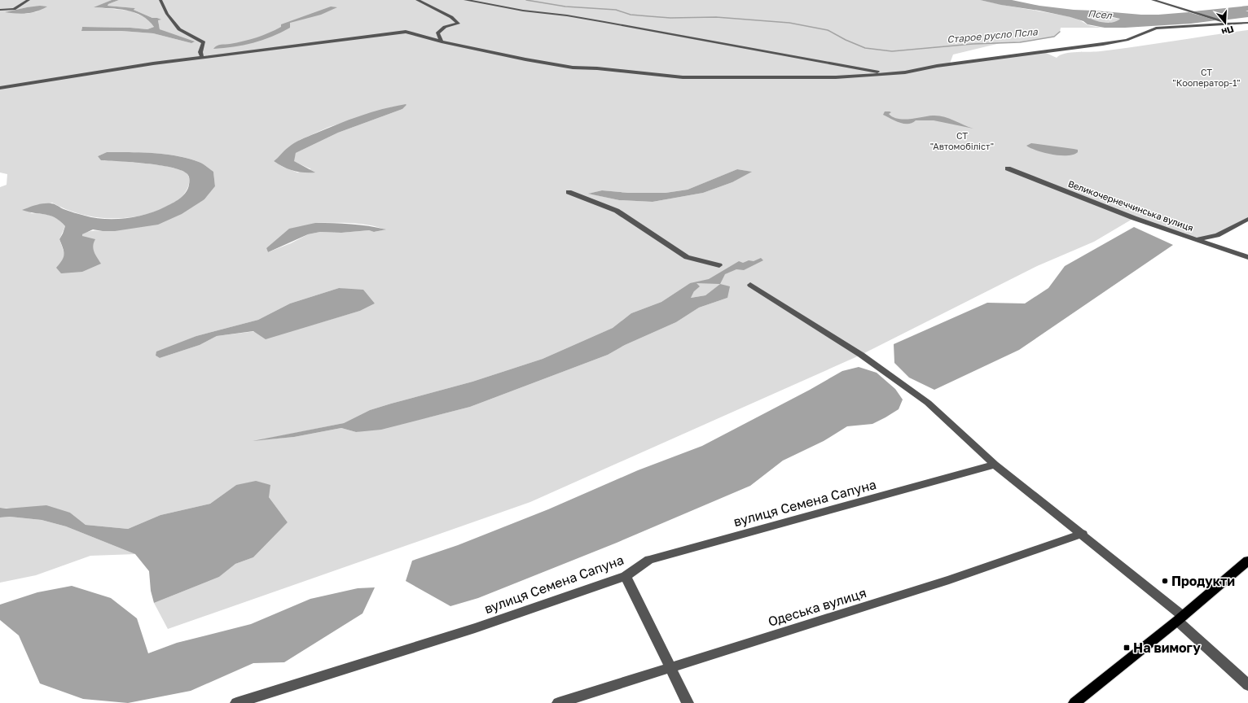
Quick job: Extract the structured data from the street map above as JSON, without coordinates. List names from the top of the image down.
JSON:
{
  "streets": {
    "street": ["Великочернеччинська вулиця", "вулиця Семена Сапуна", "Одеська вулиця"]
  },
  "water": ["Псел", "Старое русло Псла"],
  "parks": ["СТ \"Кооператор-1\"", "СТ \"Автомобіліст\""],
  "places": {
    "other": ["Продукти"],
    "transit": ["На вимогу"]
  },
  "north": "bottom"
}
